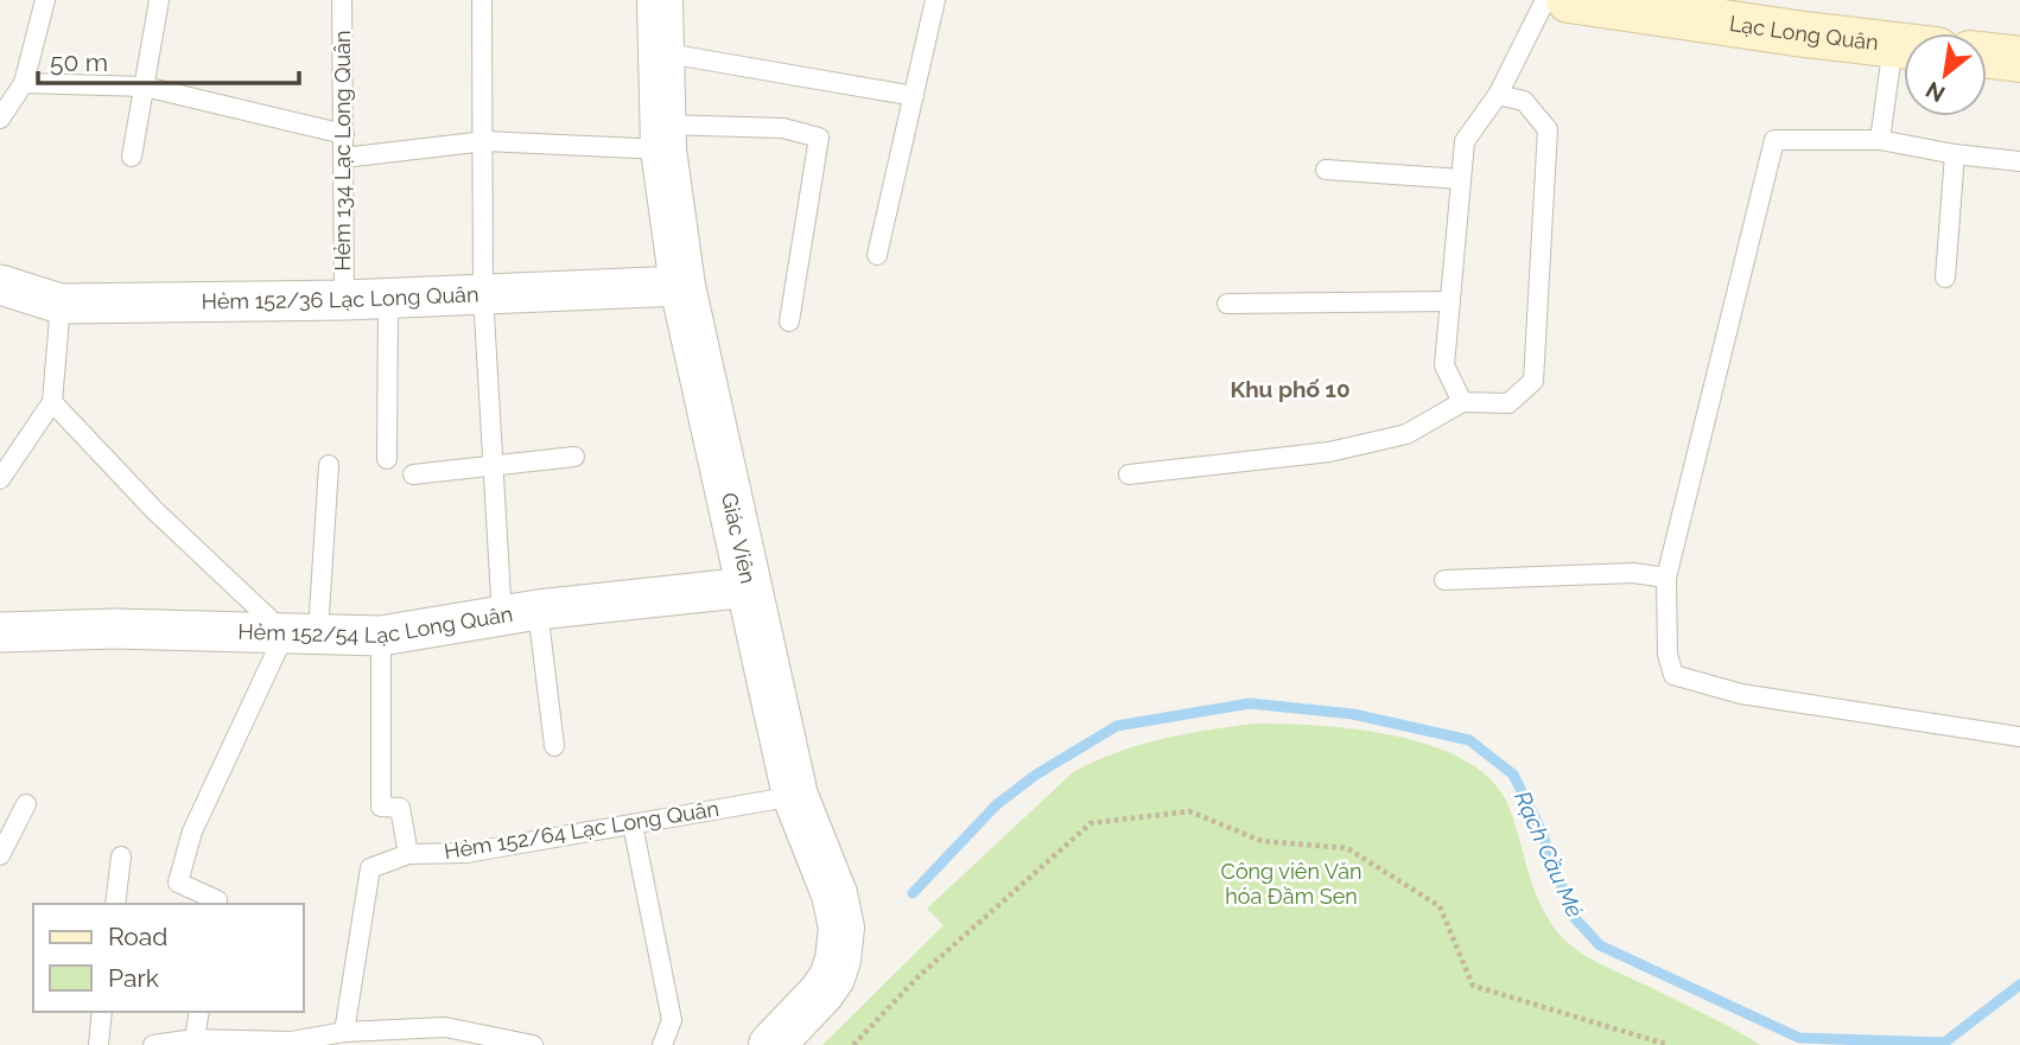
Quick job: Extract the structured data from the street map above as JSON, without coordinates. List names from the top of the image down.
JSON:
{
  "streets": {
    "main road": ["Lạc Long Quân"],
    "street": ["Hẻm 152/36 Lạc Long Quân", "Giác Viên", "Hẻm 152/54 Lạc Long Quân"],
    "lane": ["Hẻm 134 Lạc Long Quân", "Hẻm 152/64 Lạc Long Quân"]
  },
  "crossings": [
    ["Hẻm 134 Lạc Long Quân", "Hẻm 152/36 Lạc Long Quân"],
    ["Hẻm 152/36 Lạc Long Quân", "Giác Viên"],
    ["Giác Viên", "Hẻm 152/54 Lạc Long Quân"],
    ["Giác Viên", "Hẻm 152/64 Lạc Long Quân"]
  ],
  "districts": ["Khu phố 10"],
  "water": ["Rạch Cầu Mé"],
  "parks": ["Công viên Văn hóa Đầm Sen"],
  "legend": ["Road", "Park"],
  "scale_bar": "50 m",
  "north": "bottom left"
}
